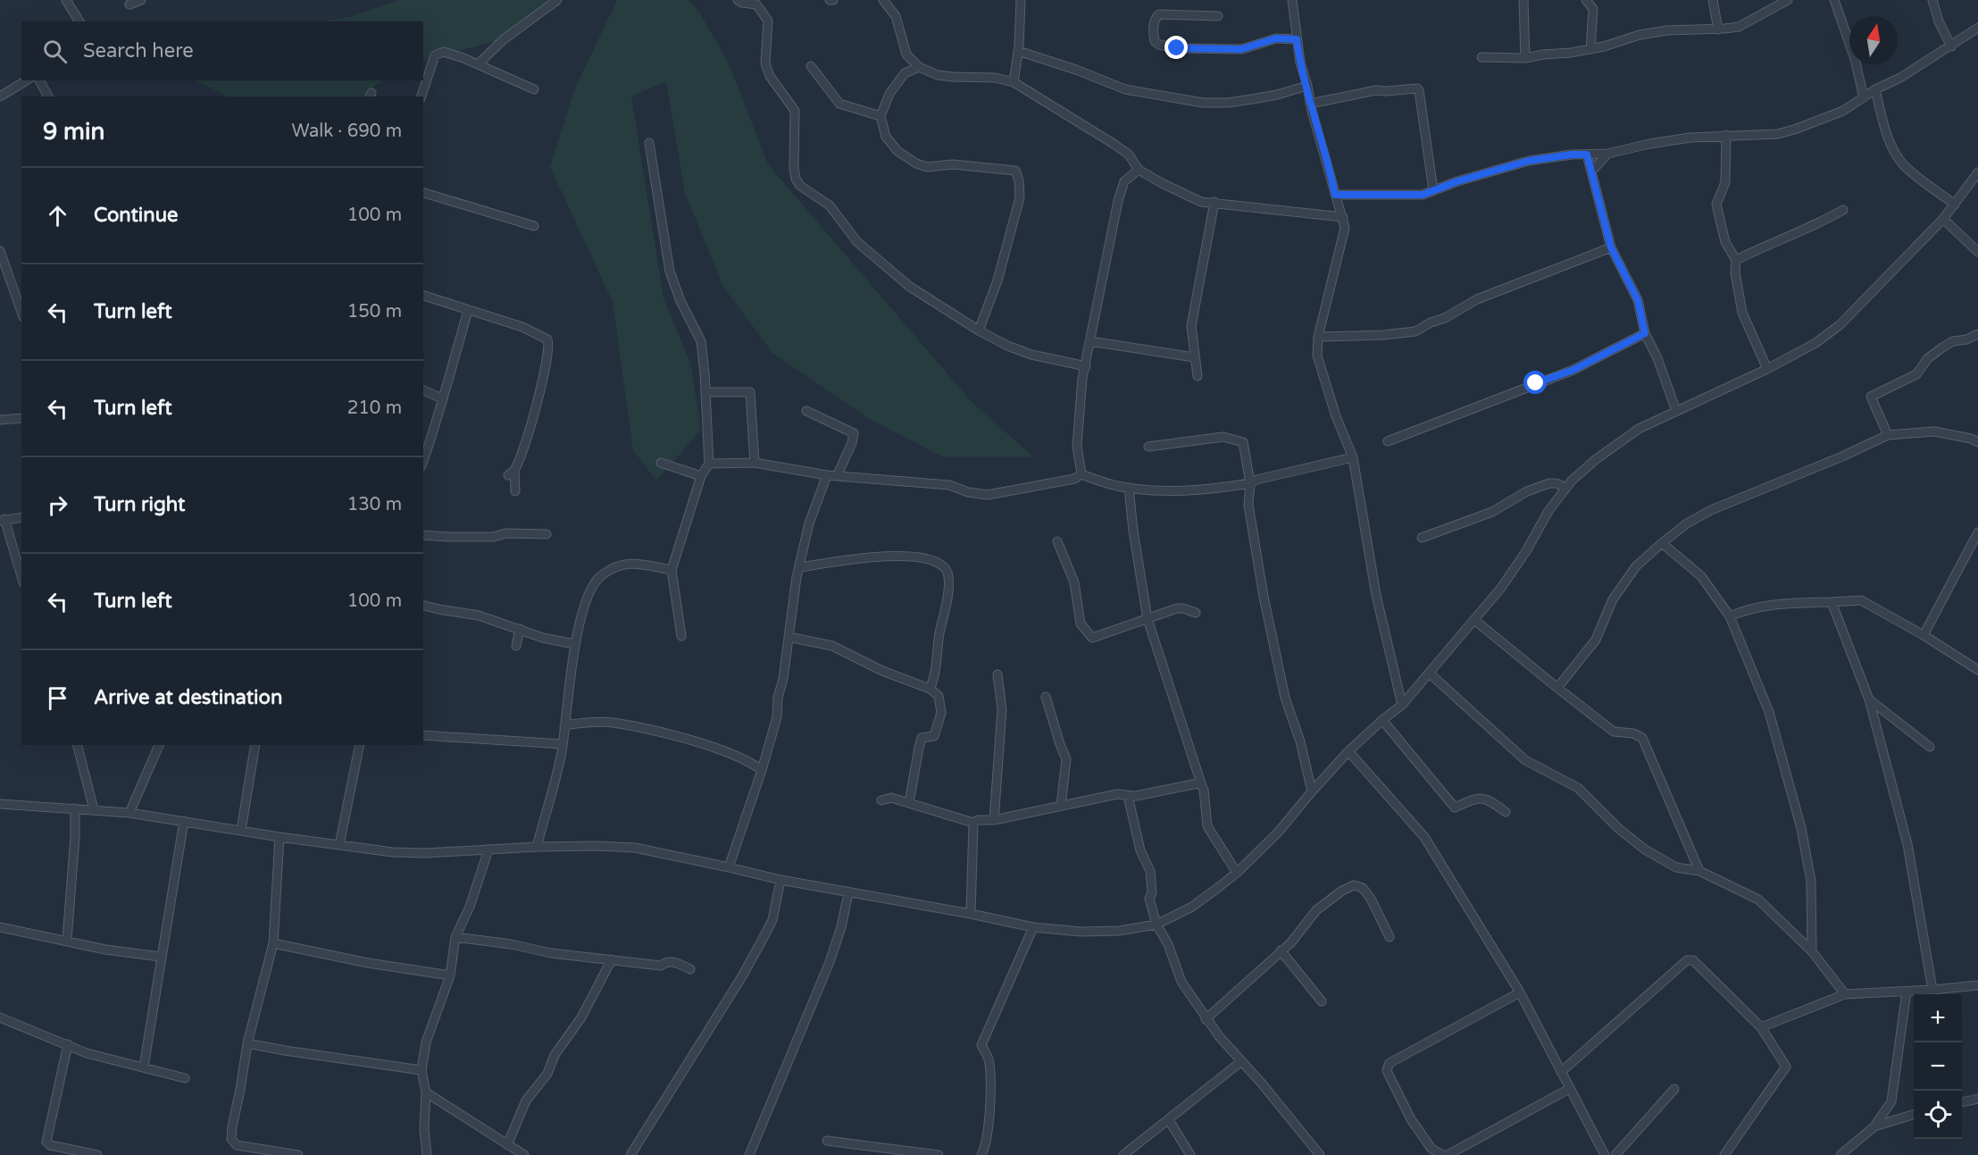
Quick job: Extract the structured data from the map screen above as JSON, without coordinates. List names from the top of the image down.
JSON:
{
  "north": "top",
  "page": {
    "search": "Search here",
    "heading": ["9 min", "Walk · 690 m"],
    "list": [
      ["Continue", "100 m"],
      ["Turn left", "150 m"],
      ["Turn left", "210 m"],
      ["Turn right", "130 m"],
      ["Turn left", "100 m"],
      "Arrive at destination"
    ],
    "map_buttons": ["+", "−"]
  }
}
